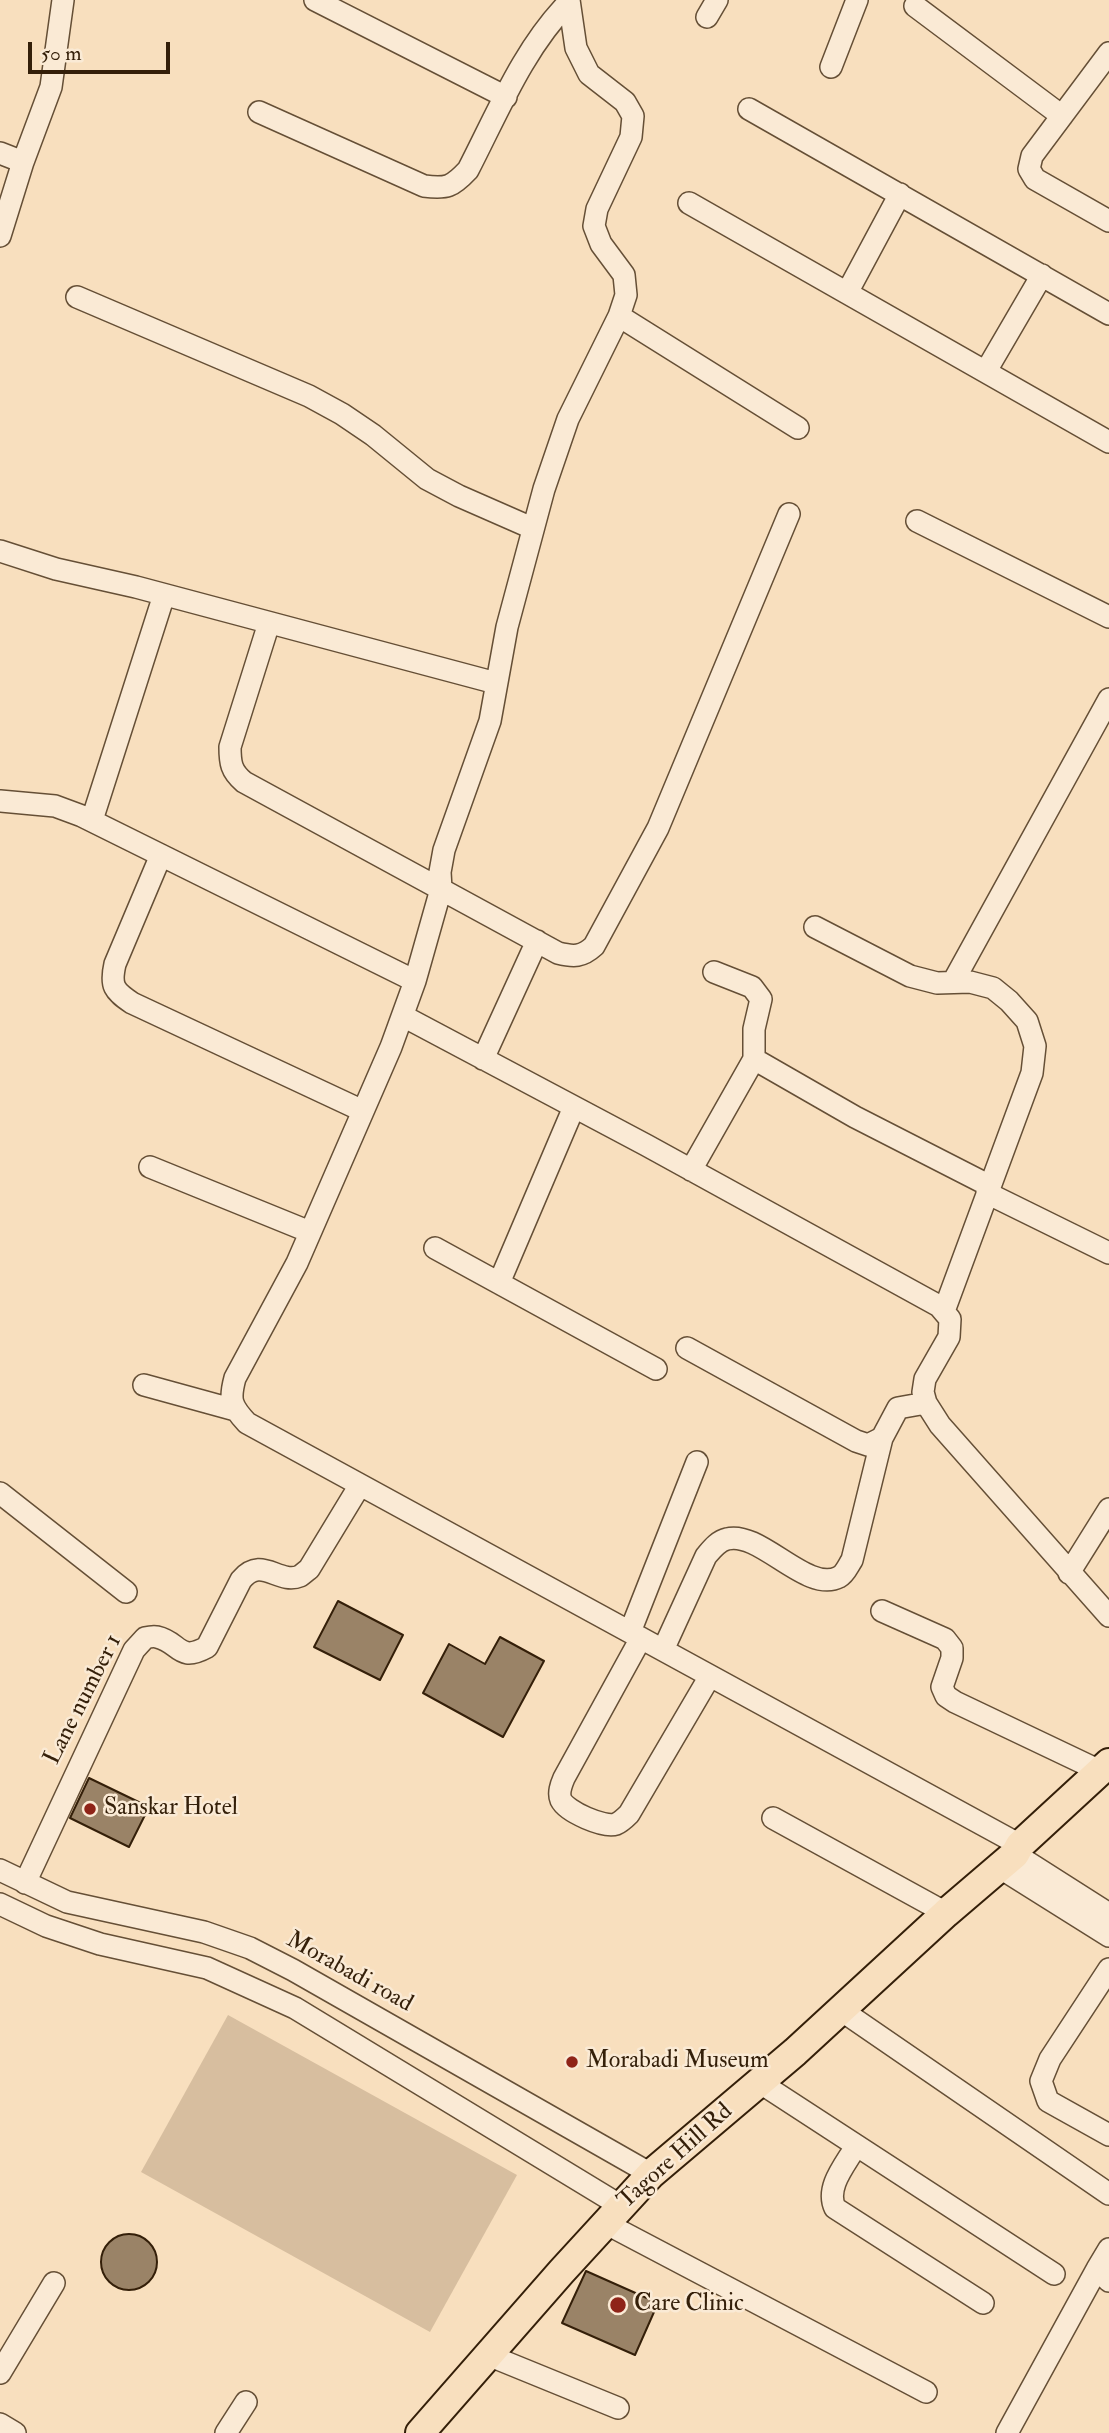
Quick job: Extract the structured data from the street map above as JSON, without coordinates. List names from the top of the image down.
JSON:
{
  "streets": {
    "main road": ["Tagore Hill Rd"],
    "street": ["Lane number 1", "Morabadi road"]
  },
  "crossings": [
    ["Lane number 1", "Morabadi road"],
    ["Morabadi road", "Tagore Hill Rd"]
  ],
  "places": ["Sanskar Hotel", "Morabadi Museum", "Care Clinic"],
  "scale_bar": "50 m"
}
